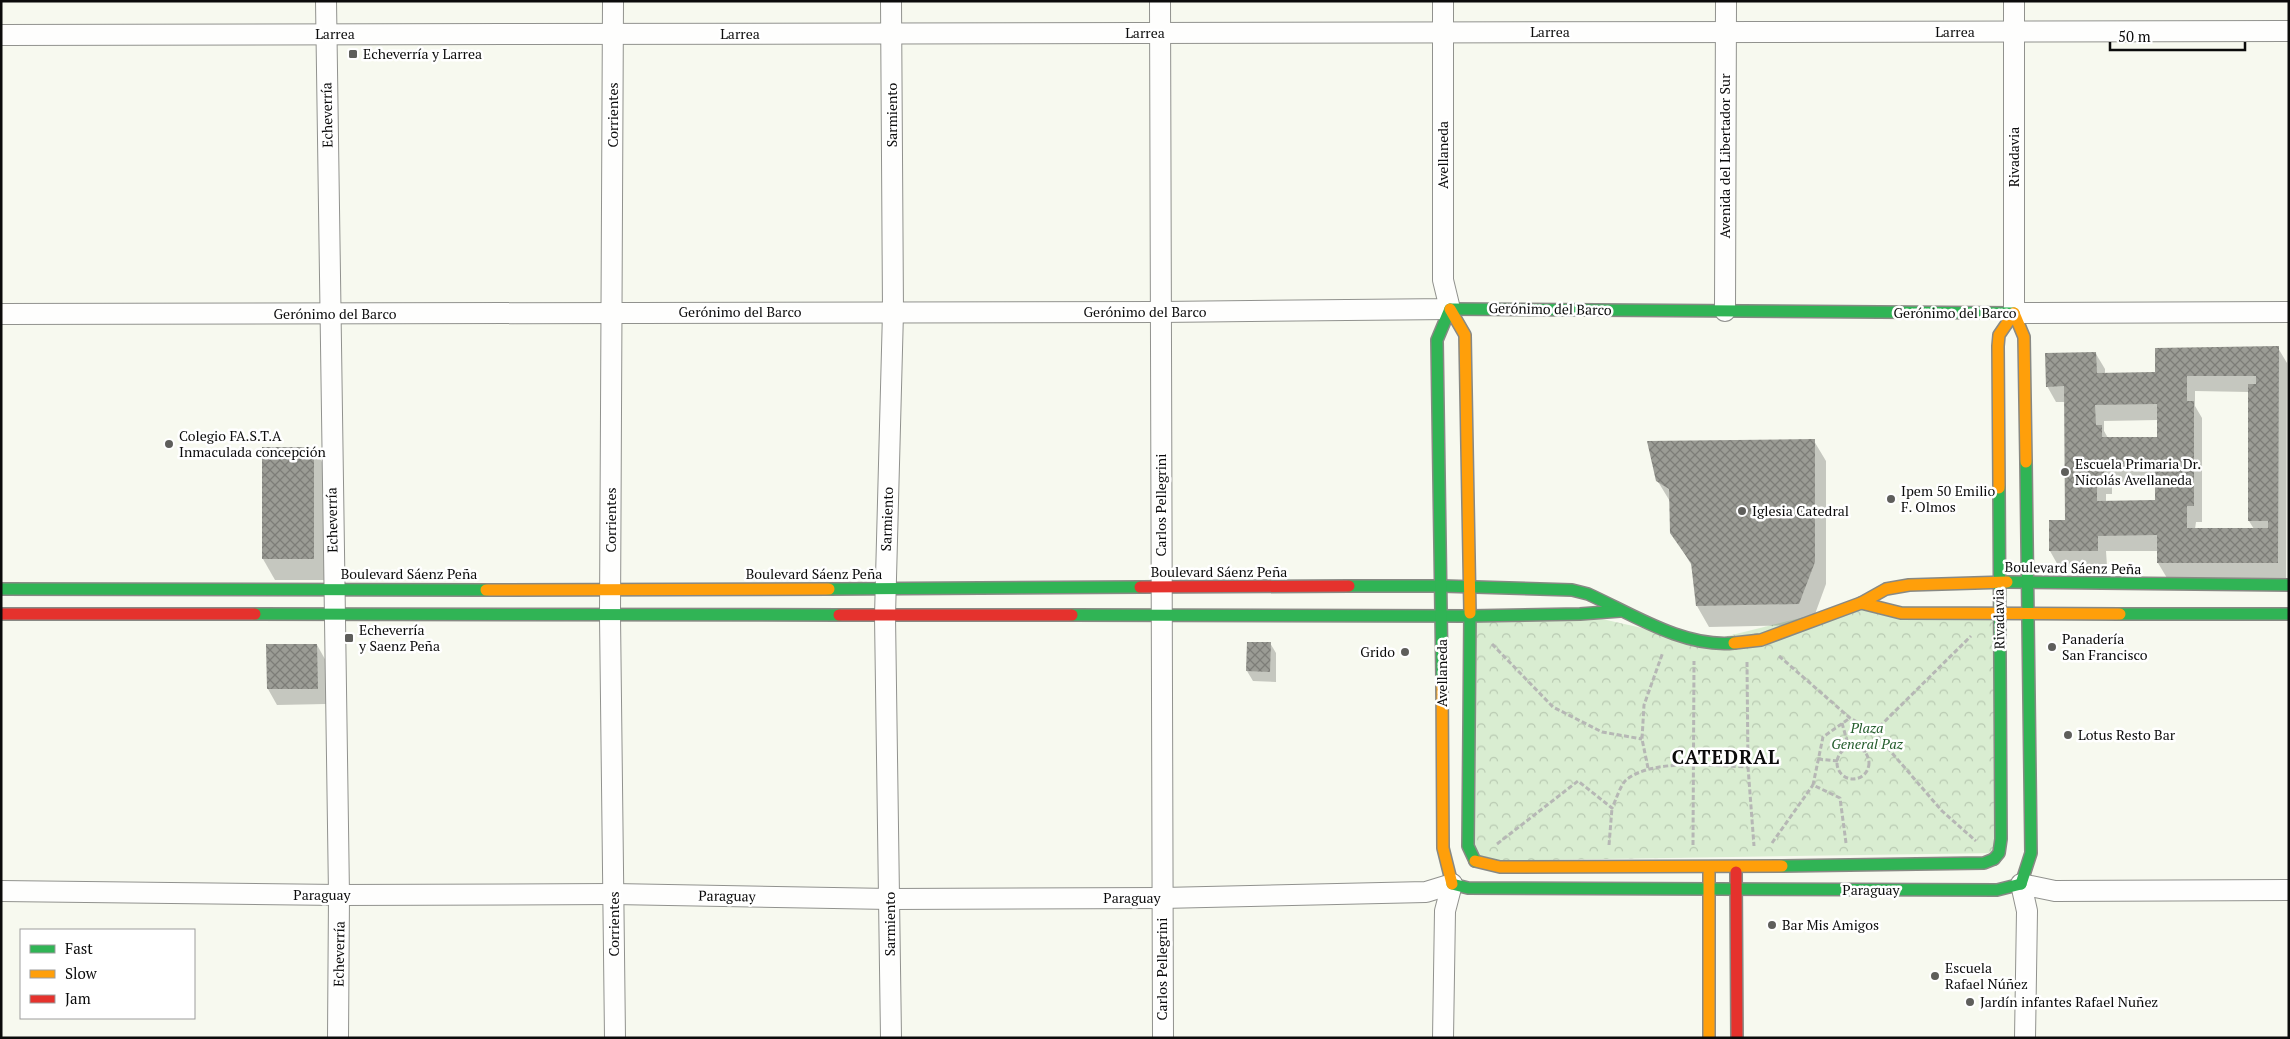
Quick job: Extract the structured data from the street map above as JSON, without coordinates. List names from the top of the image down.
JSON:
{
  "streets": {
    "main road": [
      "Avellaneda",
      "Rivadavia",
      "Gerónimo del Barco",
      "Boulevard Sáenz Peña",
      "Paraguay"
    ],
    "street": [
      "Larrea",
      "Echeverría",
      "Corrientes",
      "Sarmiento",
      "Avenida del Libertador Sur",
      "Carlos Pellegrini"
    ]
  },
  "crossings": [
    ["Larrea", "Echeverría"],
    ["Larrea", "Corrientes"],
    ["Larrea", "Sarmiento"],
    ["Larrea", "Avellaneda"],
    ["Larrea", "Avenida del Libertador Sur"],
    ["Larrea", "Rivadavia"],
    ["Larrea", "Carlos Pellegrini"],
    ["Echeverría", "Gerónimo del Barco"],
    ["Echeverría", "Boulevard Sáenz Peña"],
    ["Echeverría", "Paraguay"],
    ["Corrientes", "Gerónimo del Barco"],
    ["Corrientes", "Boulevard Sáenz Peña"],
    ["Corrientes", "Paraguay"],
    ["Sarmiento", "Gerónimo del Barco"],
    ["Sarmiento", "Boulevard Sáenz Peña"],
    ["Sarmiento", "Paraguay"],
    ["Avellaneda", "Gerónimo del Barco"],
    ["Avellaneda", "Boulevard Sáenz Peña"],
    ["Avellaneda", "Paraguay"],
    ["Avenida del Libertador Sur", "Gerónimo del Barco"],
    ["Rivadavia", "Gerónimo del Barco"],
    ["Rivadavia", "Boulevard Sáenz Peña"],
    ["Rivadavia", "Paraguay"],
    ["Gerónimo del Barco", "Carlos Pellegrini"],
    ["Carlos Pellegrini", "Boulevard Sáenz Peña"],
    ["Carlos Pellegrini", "Paraguay"]
  ],
  "districts": ["CATEDRAL"],
  "parks": ["Plaza General Paz"],
  "places": {
    "transit": ["Echeverría y Larrea", "Echeverría y Saenz Peña"],
    "other": [
      "Colegio FA.S.T.A Inmaculada concepción",
      "Escuela Primaria Dr. Nicolás Avellaneda",
      "Ipem 50 Emilio F. Olmos",
      "Iglesia Catedral",
      "Panadería San Francisco",
      "Grido",
      "Lotus Resto Bar",
      "Bar Mis Amigos",
      "Escuela Rafael Núñez",
      "Jardín infantes Rafael Nuñez"
    ]
  },
  "legend": ["Fast", "Slow", "Jam"],
  "scale_bar": "50 m"
}
